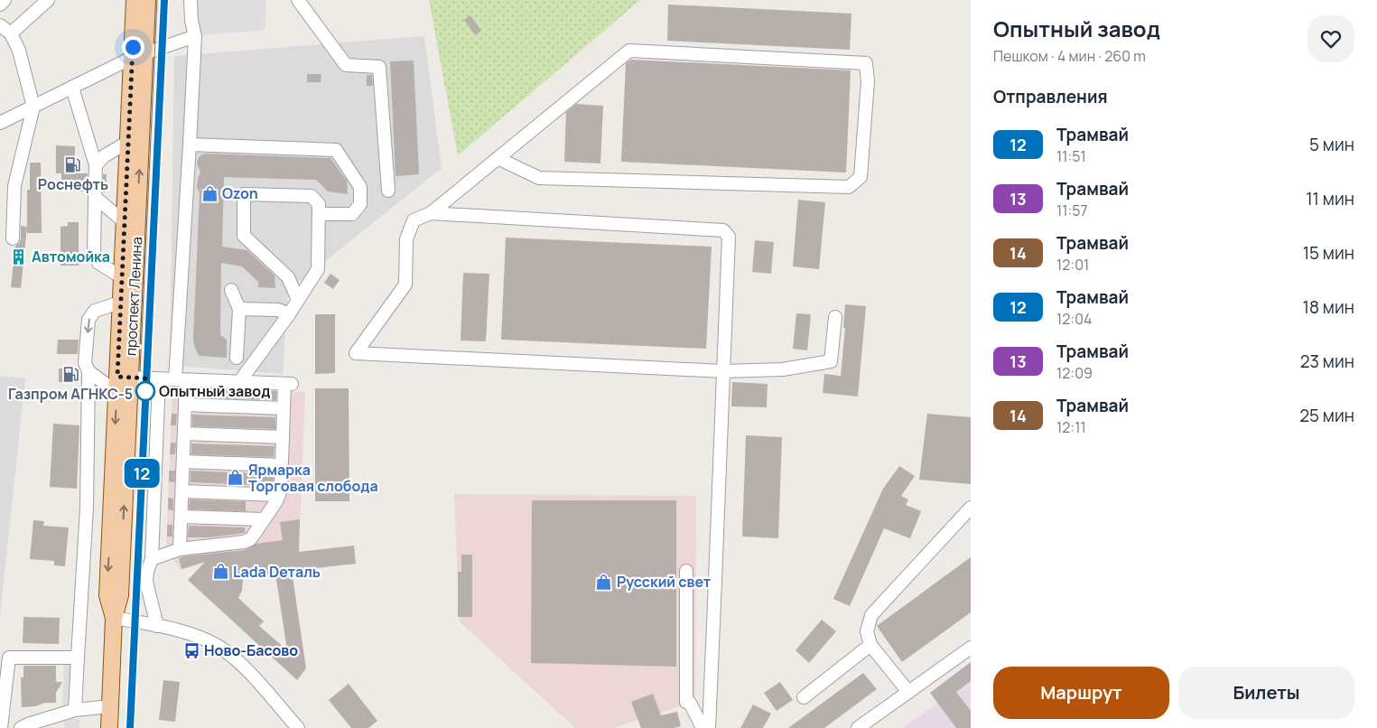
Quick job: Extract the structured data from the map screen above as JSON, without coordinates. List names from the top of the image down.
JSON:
{
  "streets": {
    "main road": ["проспект Ленина"]
  },
  "places": {
    "fuel station": ["Роснефть", "Газпром АГНКС-5"],
    "shop": [
      "Ozon",
      "Ярмарка Торговая слобода",
      "Lada Dеталь",
      "Русский свет"
    ],
    "building": ["Автомойка"],
    "other": ["Опытный завод"],
    "bus stop": ["Ново-Басово"]
  },
  "lines": ["tram line 12"],
  "page": {
    "on_map": "12",
    "heading": [
      ["Опытный завод", "Пешком · 4 мин · 260 m"],
      "Отправления"
    ],
    "list": [
      {
        "mark": "12",
        "name": "Трамвай",
        "note": "11:51",
        "value": "5 мин"
      },
      {
        "mark": "13",
        "name": "Трамвай",
        "note": "11:57",
        "value": "11 мин"
      },
      {
        "mark": "14",
        "name": "Трамвай",
        "note": "12:01",
        "value": "15 мин"
      },
      {
        "mark": "12",
        "name": "Трамвай",
        "note": "12:04",
        "value": "18 мин"
      },
      {
        "mark": "13",
        "name": "Трамвай",
        "note": "12:09",
        "value": "23 мин"
      },
      {
        "mark": "14",
        "name": "Трамвай",
        "note": "12:11",
        "value": "25 мин"
      }
    ],
    "buttons": ["Маршрут", "Билеты"]
  }
}
